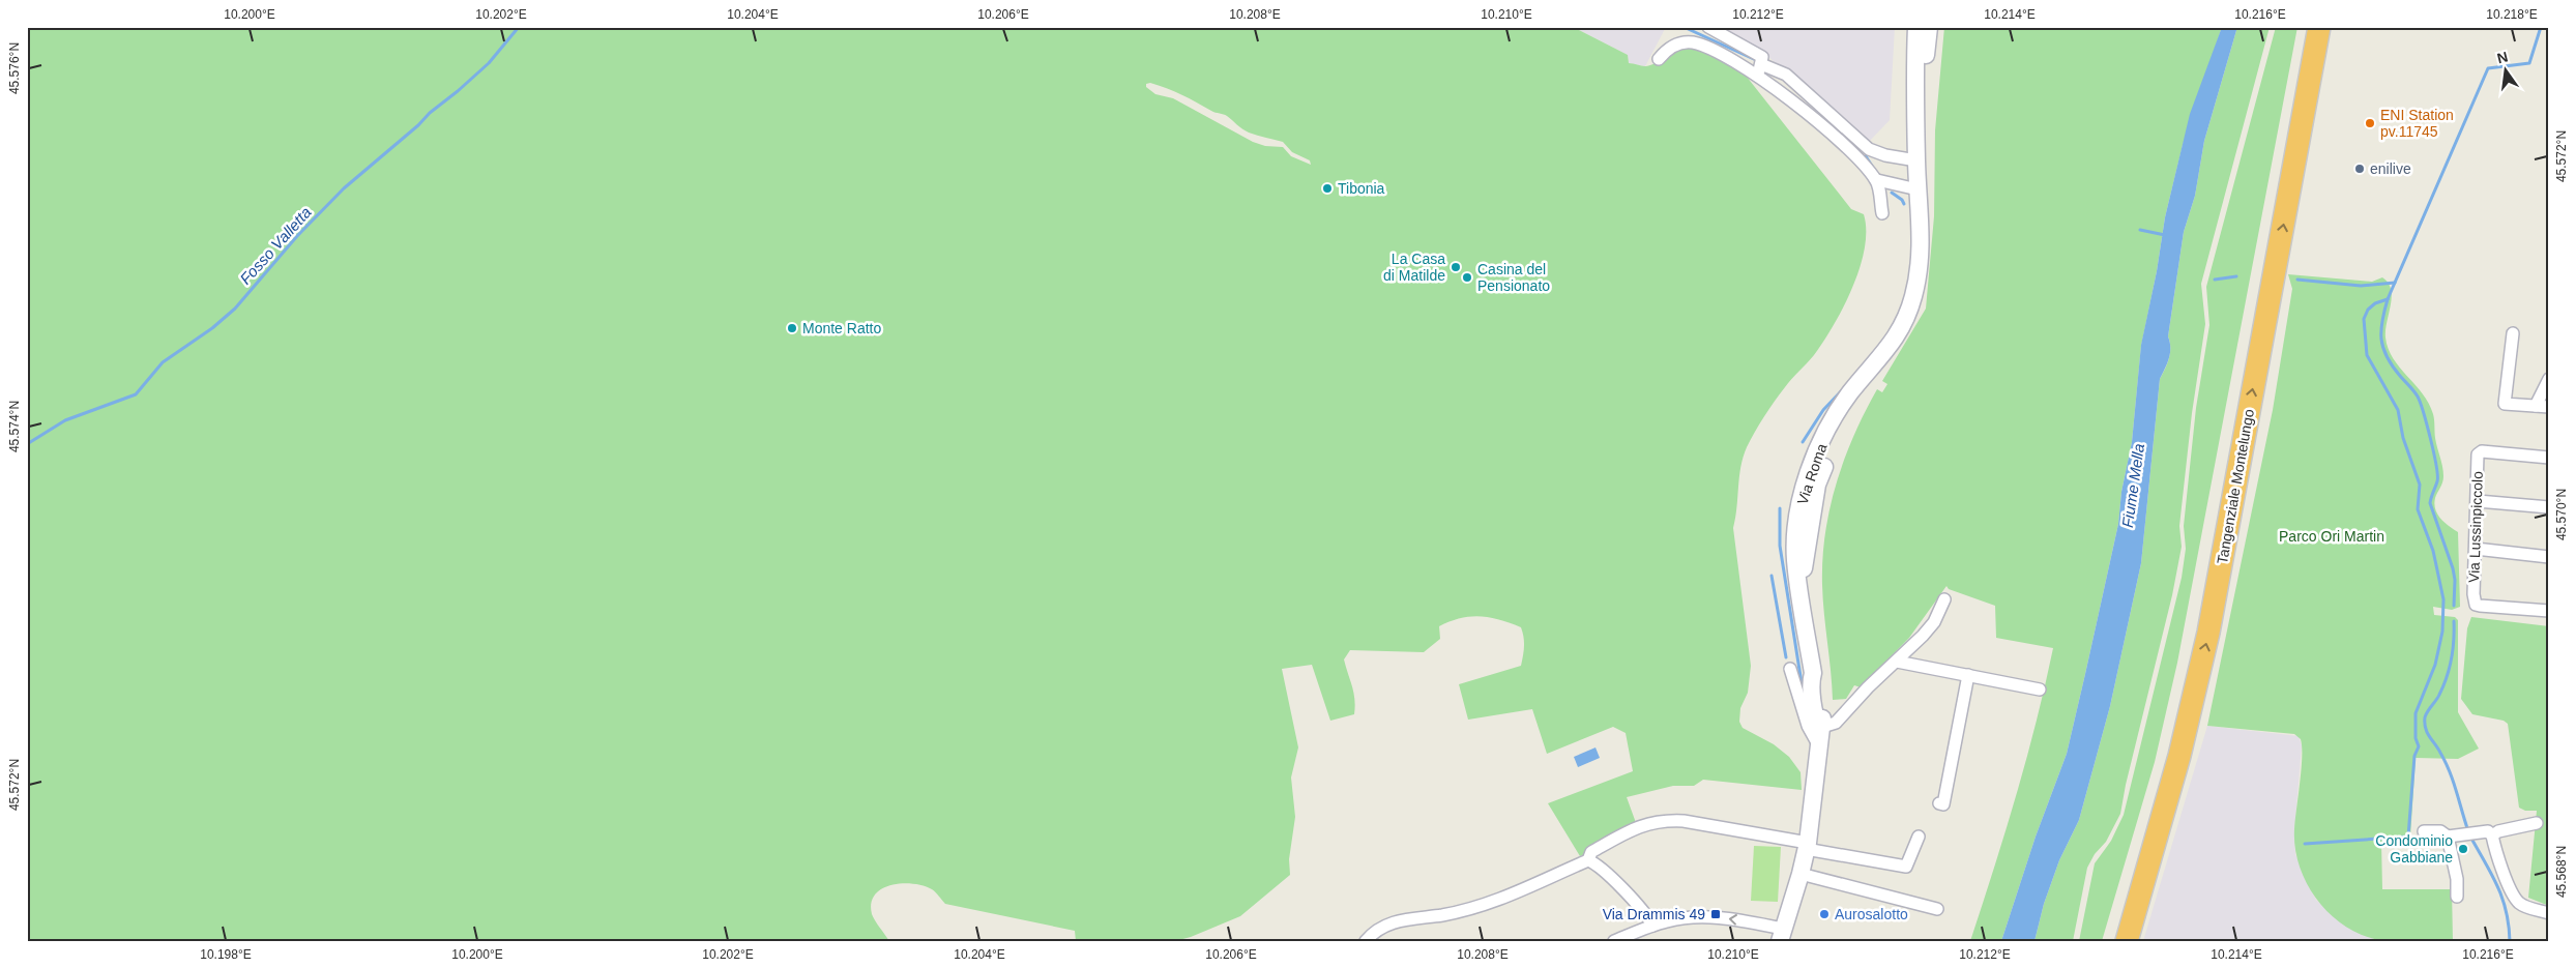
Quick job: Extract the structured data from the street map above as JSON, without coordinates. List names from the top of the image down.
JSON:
{
  "streets": {
    "highway": ["Tangenziale Montelungo"],
    "street": ["Via Roma", "Via Lussinpiccolo"]
  },
  "water": ["Fosso Valletta", "Fiume Mella"],
  "parks": ["Parco Ori Martin"],
  "places": {
    "other": [
      "ENI Station pv.11745",
      "enilive",
      "Tibonia",
      "La Casa di Matilde",
      "Casina del Pensionato",
      "Monte Ratto",
      "Condominio Gabbiane",
      "Aurosalotto"
    ],
    "transit": ["Via Drammis 49"]
  },
  "north": "top",
  "coordinates": [
    "10.200°E",
    "10.202°E",
    "10.204°E",
    "10.206°E",
    "10.208°E",
    "10.210°E",
    "10.212°E",
    "10.214°E",
    "10.216°E",
    "10.218°E",
    "45.576°N",
    "45.572°N",
    "45.574°N",
    "45.570°N",
    "45.568°N",
    "10.198°E"
  ]
}
